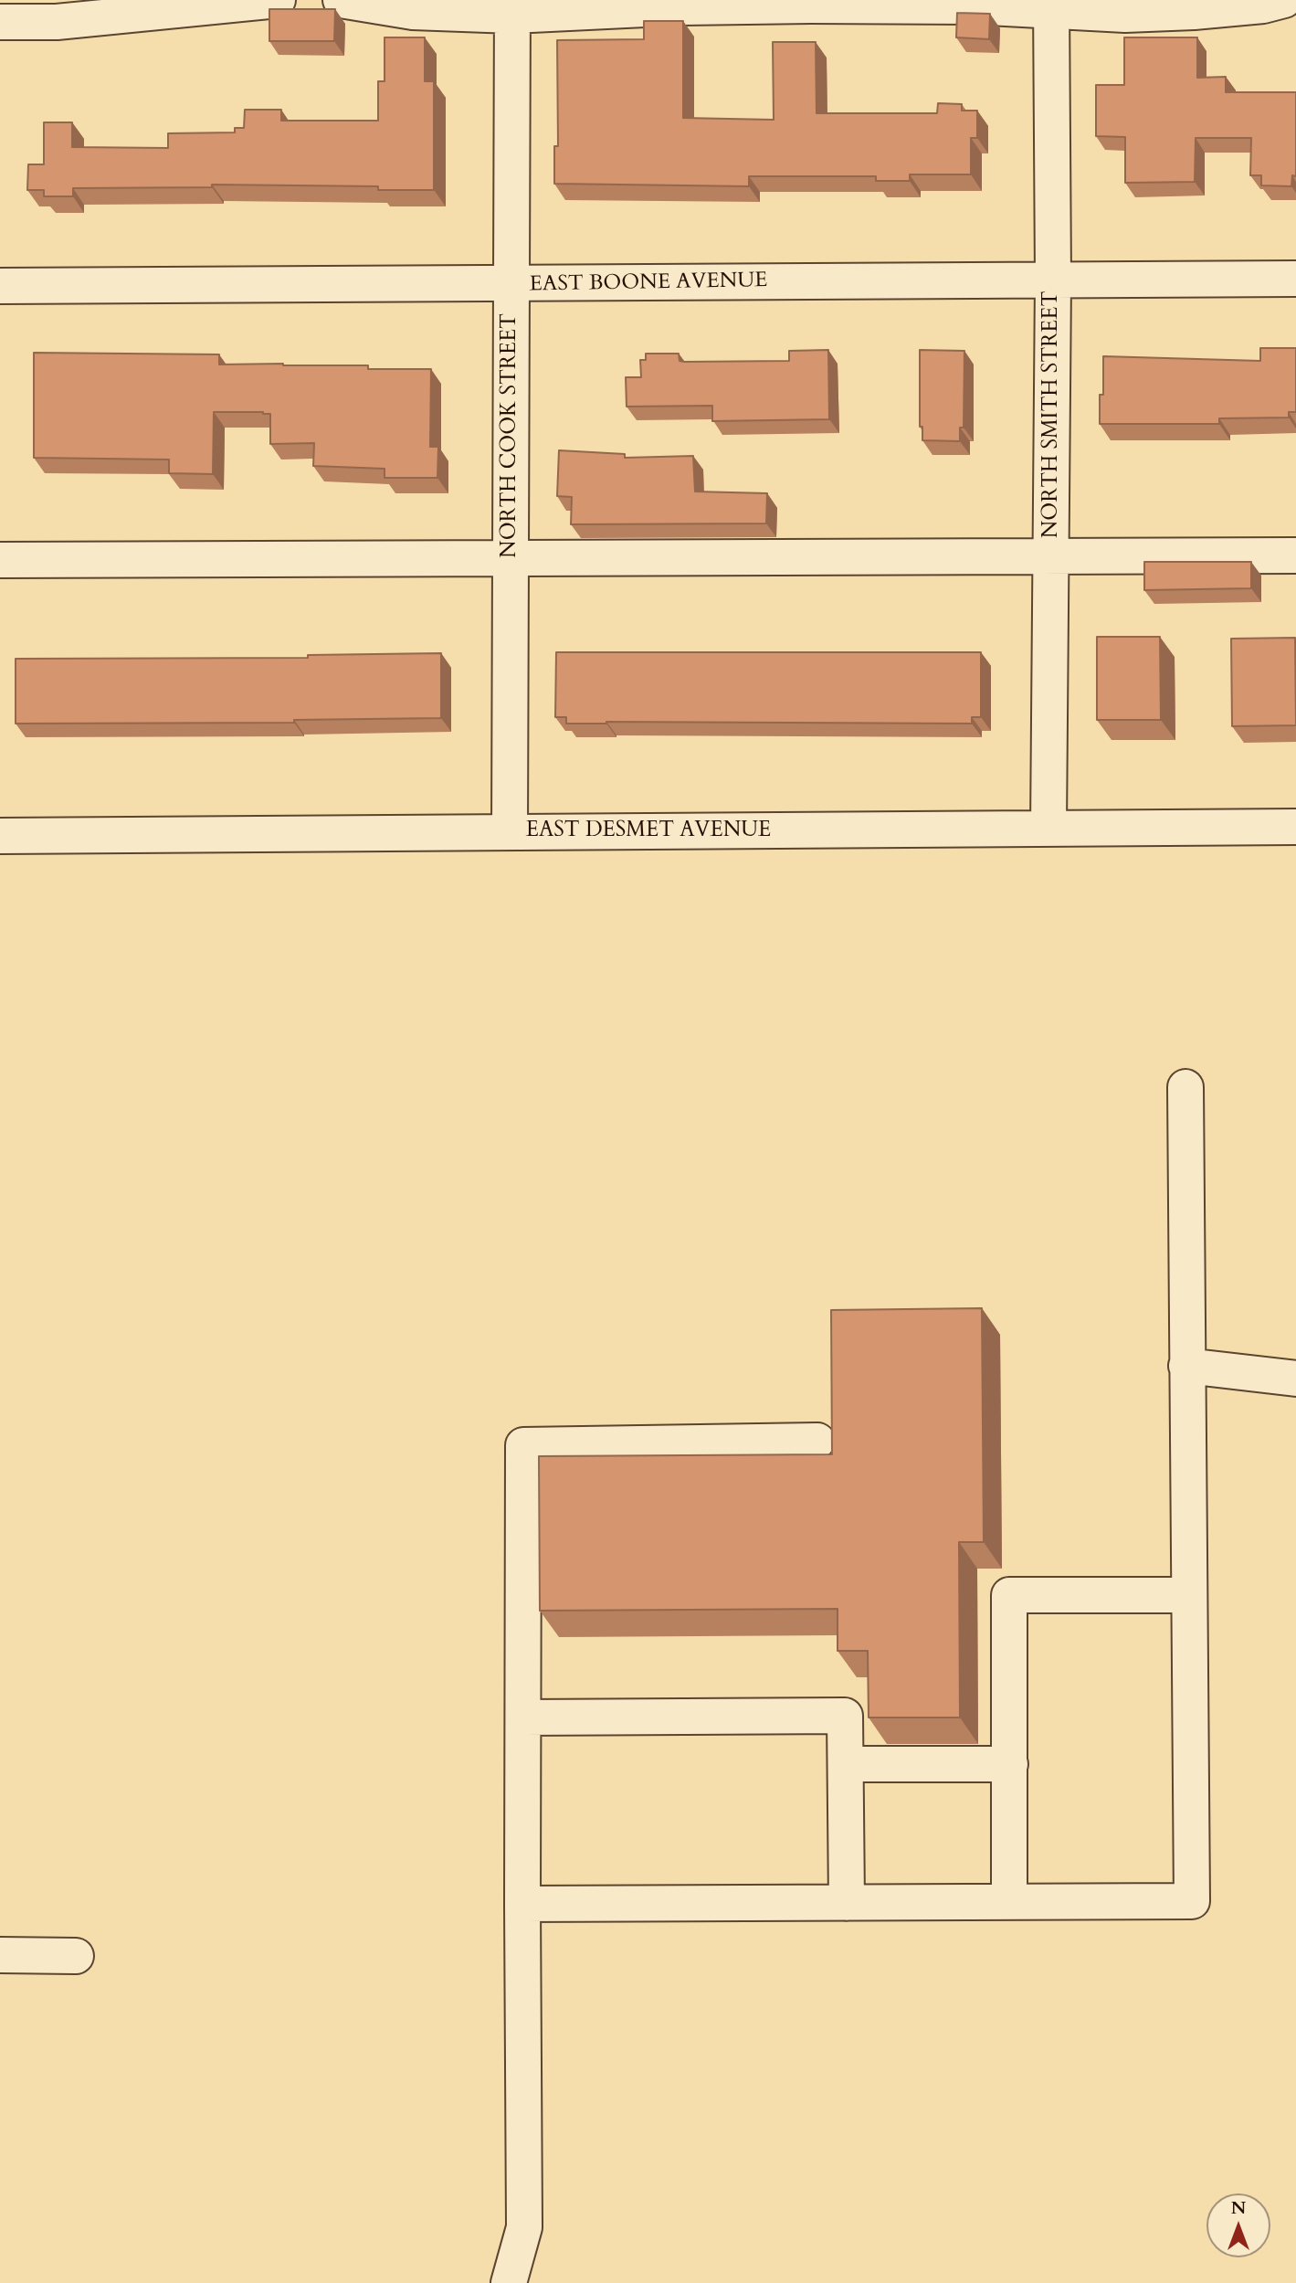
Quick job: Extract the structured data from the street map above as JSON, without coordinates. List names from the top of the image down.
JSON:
{
  "streets": {
    "street": [
      "EAST BOONE AVENUE",
      "NORTH SMITH STREET",
      "NORTH COOK STREET",
      "EAST DESMET AVENUE"
    ]
  },
  "crossings": [
    ["EAST BOONE AVENUE", "NORTH SMITH STREET"],
    ["EAST BOONE AVENUE", "NORTH COOK STREET"],
    ["NORTH SMITH STREET", "EAST DESMET AVENUE"],
    ["NORTH COOK STREET", "EAST DESMET AVENUE"]
  ],
  "north": "top"
}
